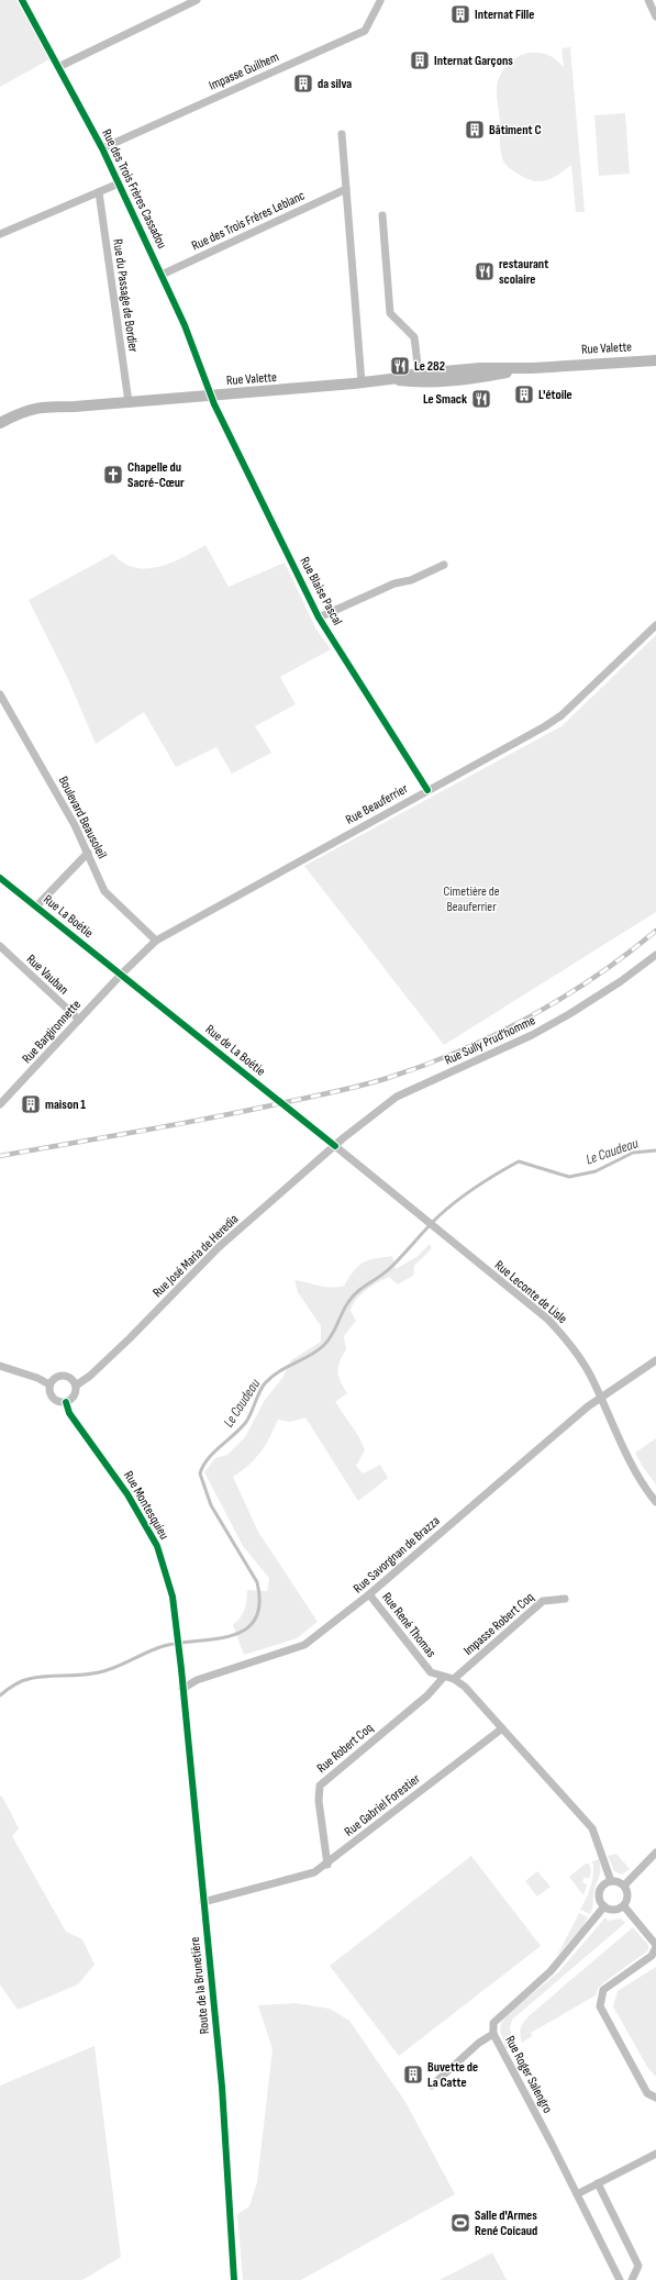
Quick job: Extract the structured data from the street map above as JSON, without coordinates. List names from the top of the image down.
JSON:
{
  "streets": {
    "main road": ["Rue Valette"],
    "street": [
      "Impasse Guilhem",
      "Rue des Trois Frères Cassadou",
      "Rue des Trois Frères Leblanc",
      "Rue du Passage de Bordier",
      "Rue Blaise Pascal",
      "Rue Beauferrier",
      "Boulevard Beausoleil",
      "Rue La Boétie",
      "Rue Vauban",
      "Rue Bargironnette",
      "Rue Sully Prud'homme",
      "Rue de La Boétie",
      "Rue José Maria de Heredia",
      "Rue Leconte de Lisle",
      "Rue Montesquieu",
      "Rue Savorgnan de Brazza",
      "Impasse Robert Coq",
      "Rue René Thomas",
      "Rue Robert Coq",
      "Rue Gabriel Forestier",
      "Route de la Brunetière",
      "Rue Roger Salengro"
    ]
  },
  "crossings": [
    ["Impasse Guilhem", "Rue des Trois Frères Cassadou"],
    ["Rue des Trois Frères Cassadou", "Rue des Trois Frères Leblanc"],
    ["Rue des Trois Frères Cassadou", "Rue Valette"],
    ["Rue des Trois Frères Cassadou", "Rue Blaise Pascal"],
    ["Rue du Passage de Bordier", "Rue Valette"],
    ["Rue Valette", "Rue Blaise Pascal"],
    ["Rue Blaise Pascal", "Rue Beauferrier"],
    ["Rue Beauferrier", "Boulevard Beausoleil"],
    ["Rue Beauferrier", "Rue La Boétie"],
    ["Rue Beauferrier", "Rue Bargironnette"],
    ["Rue Beauferrier", "Rue de La Boétie"],
    ["Rue La Boétie", "Rue Bargironnette"],
    ["Rue La Boétie", "Rue de La Boétie"],
    ["Rue Vauban", "Rue Bargironnette"],
    ["Rue Bargironnette", "Rue de La Boétie"],
    ["Rue Sully Prud'homme", "Rue de La Boétie"],
    ["Rue Sully Prud'homme", "Rue José Maria de Heredia"],
    ["Rue Sully Prud'homme", "Rue Leconte de Lisle"],
    ["Rue de La Boétie", "Rue José Maria de Heredia"],
    ["Rue de La Boétie", "Rue Leconte de Lisle"],
    ["Rue José Maria de Heredia", "Rue Leconte de Lisle"],
    ["Rue José Maria de Heredia", "Rue Montesquieu"],
    ["Rue Leconte de Lisle", "Rue Savorgnan de Brazza"],
    ["Rue Montesquieu", "Rue Savorgnan de Brazza"],
    ["Rue Montesquieu", "Route de la Brunetière"],
    ["Rue Savorgnan de Brazza", "Rue René Thomas"],
    ["Rue Savorgnan de Brazza", "Route de la Brunetière"],
    ["Impasse Robert Coq", "Rue René Thomas"],
    ["Rue René Thomas", "Rue Robert Coq"],
    ["Rue Robert Coq", "Rue Gabriel Forestier"],
    ["Rue Gabriel Forestier", "Route de la Brunetière"]
  ],
  "water": ["Le Caudeau"],
  "parks": ["Cimetière de Beauferrier"],
  "places": {
    "building": [
      "Internat Fille",
      "Internat Garçons",
      "da silva",
      "Bâtiment C",
      "L'étoile",
      "maison 1",
      "Buvette de La Catte"
    ],
    "restaurant": ["restaurant scolaire", "Le 282", "Le Smack"],
    "church": ["Chapelle du Sacré-Cœur"],
    "sports": ["Salle d'Armes René Coicaud"]
  }
}
